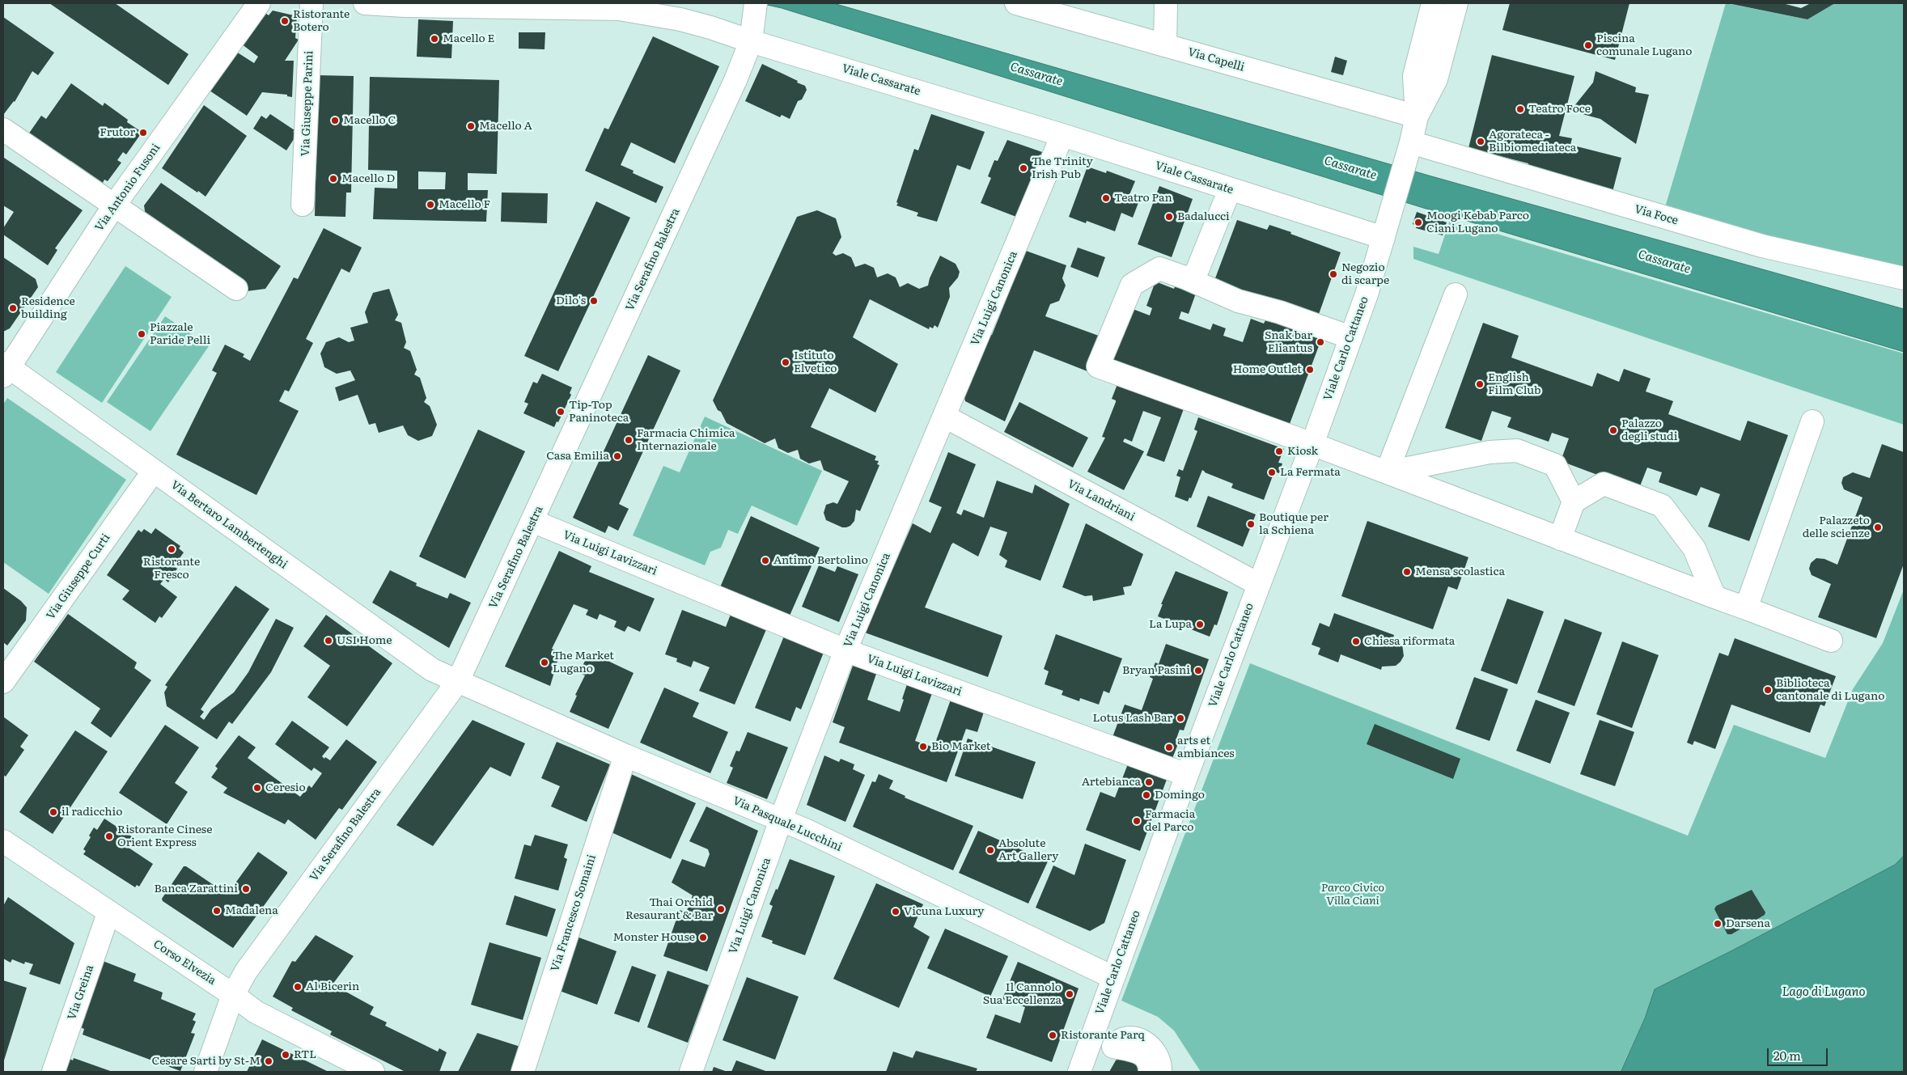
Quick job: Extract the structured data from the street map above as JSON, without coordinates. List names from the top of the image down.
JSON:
{
  "streets": {
    "street": [
      "Via Capelli",
      "Viale Cassarate",
      "Via Giuseppe Parini",
      "Via Antonio Fusoni",
      "Via Foce",
      "Via Serafino Balestra",
      "Via Luigi Canonica",
      "Viale Carlo Cattaneo",
      "Via Landriani",
      "Via Bertaro Lambertenghi",
      "Via Luigi Lavizzari",
      "Via Giuseppe Curti",
      "Via Pasquale Lucchini",
      "Via Francesco Somaini",
      "Corso Elvezia",
      "Via Greina"
    ]
  },
  "crossings": [
    ["Via Capelli", "Viale Carlo Cattaneo"],
    ["Viale Cassarate", "Via Serafino Balestra"],
    ["Viale Cassarate", "Via Luigi Canonica"],
    ["Viale Cassarate", "Viale Carlo Cattaneo"],
    ["Via Antonio Fusoni", "Via Bertaro Lambertenghi"],
    ["Via Foce", "Viale Carlo Cattaneo"],
    ["Via Serafino Balestra", "Via Bertaro Lambertenghi"],
    ["Via Serafino Balestra", "Via Luigi Lavizzari"],
    ["Via Serafino Balestra", "Via Pasquale Lucchini"],
    ["Via Serafino Balestra", "Corso Elvezia"],
    ["Via Luigi Canonica", "Via Landriani"],
    ["Via Luigi Canonica", "Via Luigi Lavizzari"],
    ["Via Luigi Canonica", "Via Pasquale Lucchini"],
    ["Viale Carlo Cattaneo", "Via Landriani"],
    ["Viale Carlo Cattaneo", "Via Luigi Lavizzari"],
    ["Viale Carlo Cattaneo", "Via Pasquale Lucchini"],
    ["Via Bertaro Lambertenghi", "Via Giuseppe Curti"],
    ["Via Bertaro Lambertenghi", "Via Pasquale Lucchini"],
    ["Via Pasquale Lucchini", "Via Francesco Somaini"],
    ["Corso Elvezia", "Via Greina"]
  ],
  "water": ["Cassarate", "Lago di Lugano"],
  "parks": ["Parco Civico Villa Ciani"],
  "places": [
    "Ristorante Botero",
    "Macello E",
    "Piscina comunale Lugano",
    "Teatro Foce",
    "Macello C",
    "Macello A",
    "Frutor",
    "Agorateca - Bilbiomediateca",
    "The Trinity Irish Pub",
    "Macello D",
    "Teatro Pan",
    "Macello F",
    "Badalucci",
    "Moogi Kebab Parco Ciani Lugano",
    "Negozio di scarpe",
    "Dilo's",
    "Residence building",
    "Piazzale Paride Pelli",
    "Snak bar Eliantus",
    "Istituto Elvetico",
    "Home Outlet",
    "English Film Club",
    "Tip-Top Paninoteca",
    "Palazzo degli studi",
    "Farmacia Chimica Internazionale",
    "Kiosk",
    "Casa Emilia",
    "La Fermata",
    "Boutique per la Schiena",
    "Palazzeto delle scienze",
    "Ristorante Fresco",
    "Antimo Bertolino",
    "Mensa scolastica",
    "La Lupa",
    "USI Home",
    "Chiesa riformata",
    "The Market Lugano",
    "Bryan Pasini",
    "Biblioteca cantonale di Lugano",
    "Lotus Lash Bar",
    "Bio Market",
    "arts et ambiances",
    "Artebianca",
    "Ceresio",
    "Domingo",
    "il radicchio",
    "Farmacia del Parco",
    "Ristorante Cinese Orient Express",
    "Absolute Art Gallery",
    "Banca Zarattini",
    "Thai Orchid Resaurant & Bar",
    "Madalena",
    "Vicuna Luxury",
    "Darsena",
    "Monster House",
    "Al Bicerin",
    "Il Cannolo Sua Eccellenza",
    "Ristorante Parq",
    "RTL",
    "Cesare Sarti by St-M"
  ],
  "scale_bar": "20 m"
}
